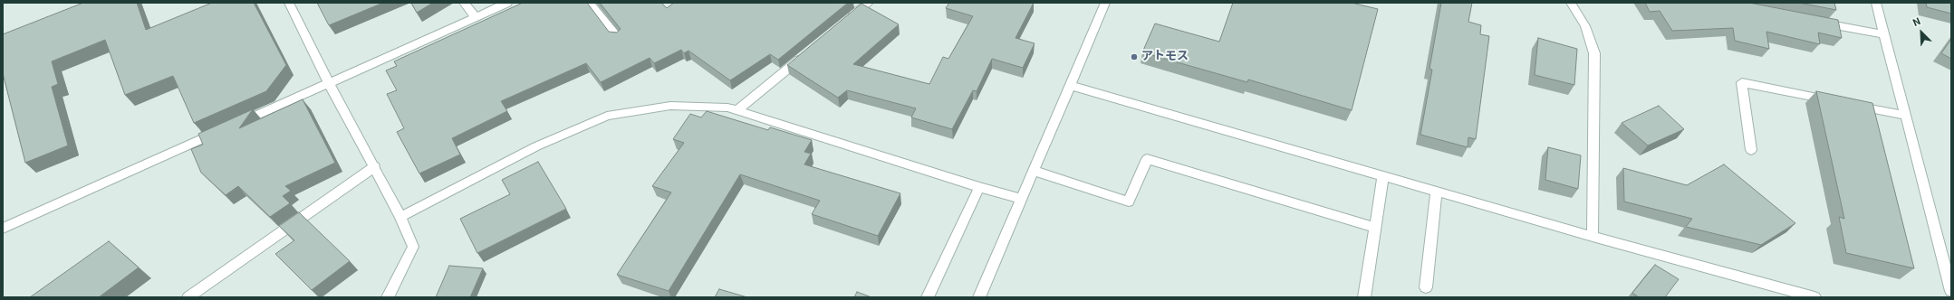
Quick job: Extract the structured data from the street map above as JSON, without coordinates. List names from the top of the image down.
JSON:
{
  "places": ["アトモス"],
  "north": "top left"
}
